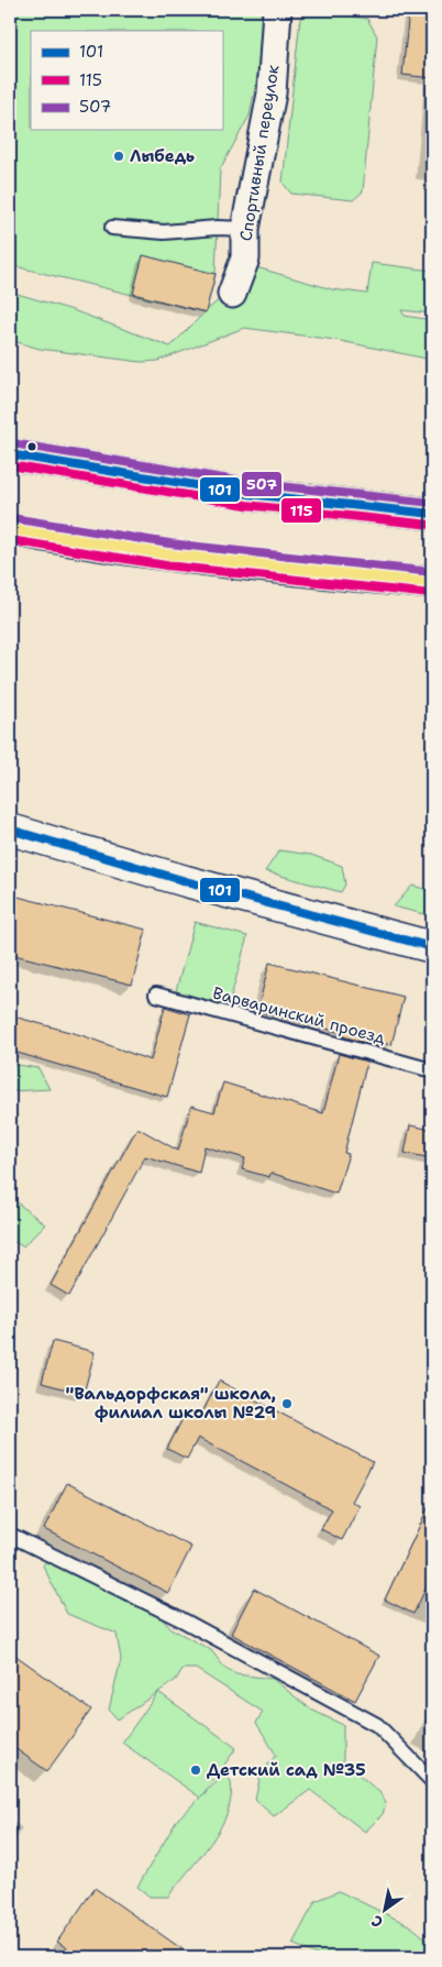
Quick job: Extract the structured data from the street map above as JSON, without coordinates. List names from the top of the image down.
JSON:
{
  "streets": {
    "street": ["Спортивный переулок"],
    "lane": ["Варваринский проезд"]
  },
  "places": ["Лыбедь", "\"Вальдорфская\" школа, филиал школы №29", "Детский сад №35"],
  "lines": ["transit line 507", "transit line 101", "transit line 115"],
  "legend": ["101", "115", "507"],
  "north": "bottom left"
}
